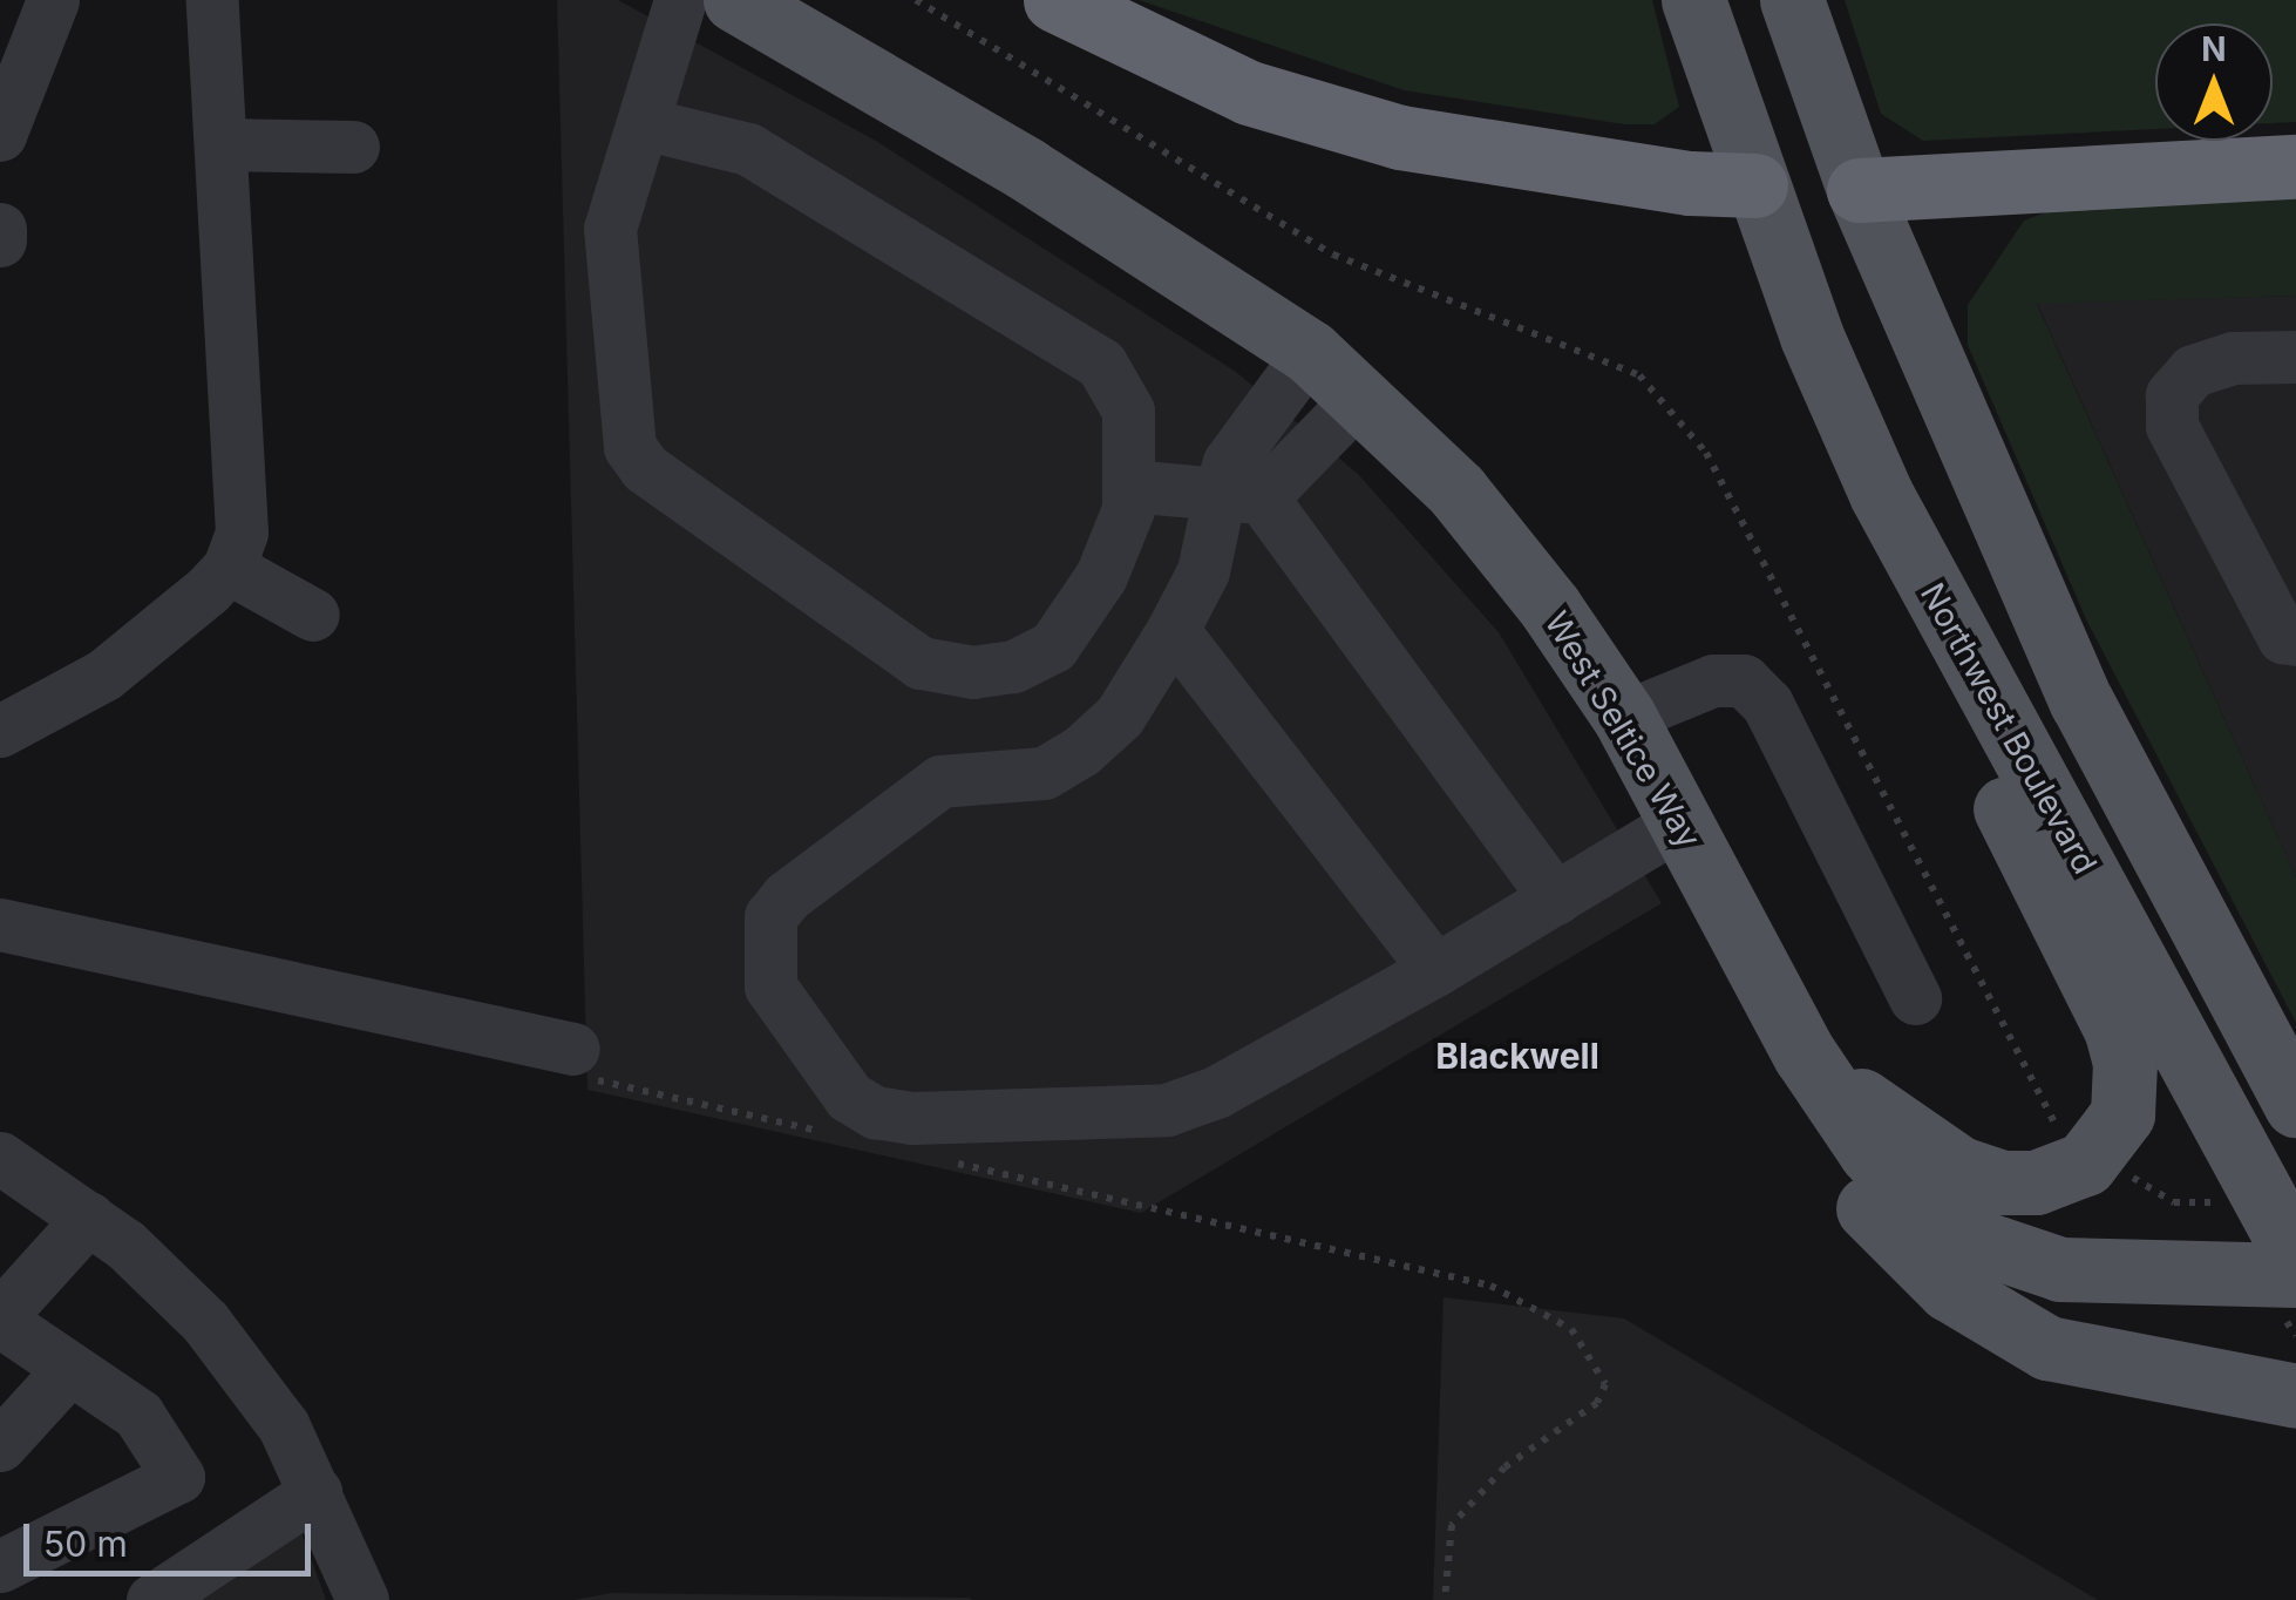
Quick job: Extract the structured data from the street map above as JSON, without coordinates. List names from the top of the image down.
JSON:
{
  "streets": {
    "main road": ["Northwest Boulevard", "West Seltice Way"]
  },
  "districts": ["Blackwell"],
  "scale_bar": "50 m",
  "north": "top"
}
